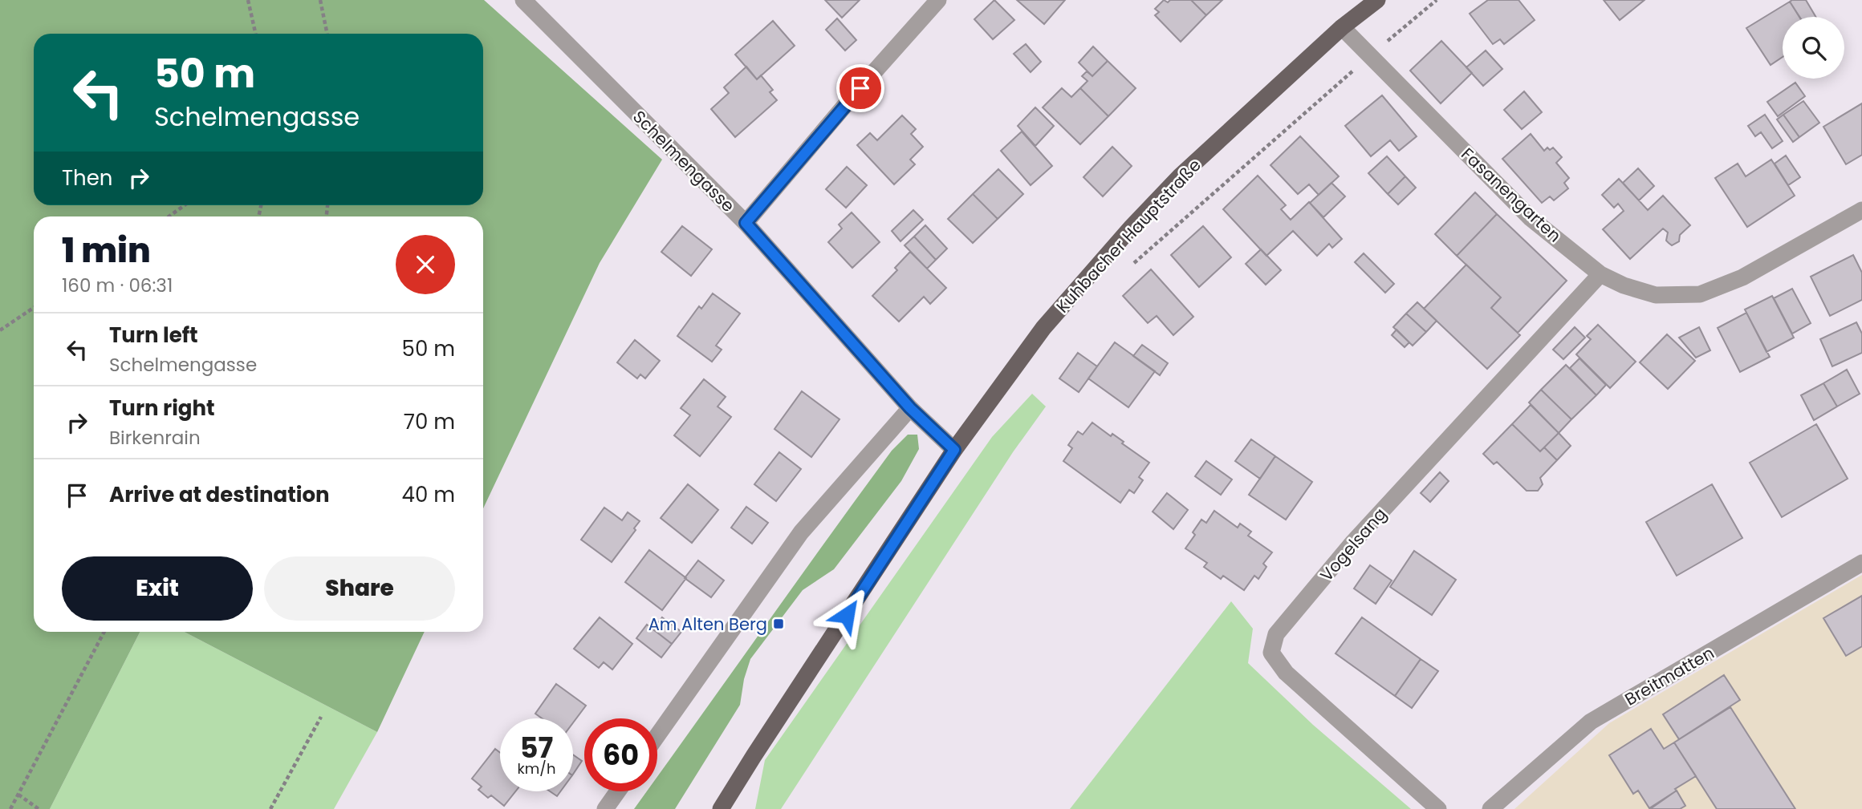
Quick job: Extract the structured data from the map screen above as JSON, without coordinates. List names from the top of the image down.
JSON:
{
  "streets": {
    "main road": ["Kuhbacher Hauptstraße"],
    "street": [
      "Schelmengasse",
      "Fasanengarten",
      "Vogelsang",
      "Breitmatten"
    ]
  },
  "crossings": [
    ["Schelmengasse", "Kuhbacher Hauptstraße"],
    ["Fasanengarten", "Kuhbacher Hauptstraße"],
    ["Fasanengarten", "Vogelsang"]
  ],
  "places": {
    "transit": ["Am Alten Berg"]
  },
  "page": {
    "turn": ["50 m", "Schelmengasse"],
    "then": "Then",
    "heading": ["1 min", "160 m · 06:31"],
    "list": [
      {
        "name": "Turn left",
        "note": "Schelmengasse",
        "value": "50 m"
      },
      {
        "name": "Turn right",
        "note": "Birkenrain",
        "value": "70 m"
      },
      {
        "name": "Arrive at destination",
        "value": "40 m"
      }
    ],
    "buttons": ["Exit", "Share"],
    "speed": "57 km/h",
    "limit": "60"
  }
}
